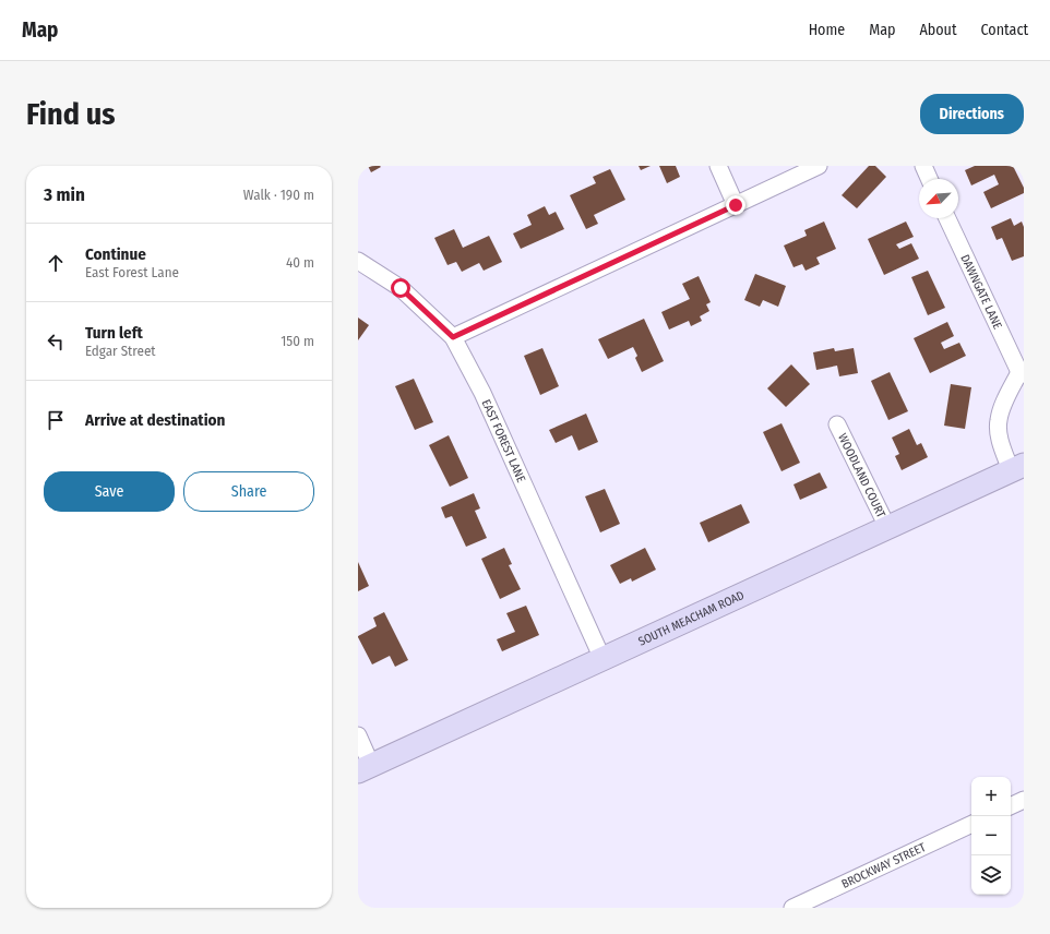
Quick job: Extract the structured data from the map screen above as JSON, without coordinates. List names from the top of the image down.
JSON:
{
  "streets": {
    "main road": ["SOUTH MEACHAM ROAD"],
    "street": [
      "DAWNGATE LANE",
      "EAST FOREST LANE",
      "WOODLAND COURT",
      "BROCKWAY STREET"
    ]
  },
  "crossings": [
    ["DAWNGATE LANE", "SOUTH MEACHAM ROAD"],
    ["EAST FOREST LANE", "SOUTH MEACHAM ROAD"],
    ["WOODLAND COURT", "SOUTH MEACHAM ROAD"]
  ],
  "north": "bottom left",
  "page": {
    "header": "Map",
    "nav": [
      "Home",
      "Map",
      "About",
      "Contact"
    ],
    "buttons": [
      "Directions",
      ["Save", "Share"]
    ],
    "title": "Find us",
    "heading": ["3 min", "Walk · 190 m"],
    "list": [
      ["Continue", "East Forest Lane", "40 m"],
      ["Turn left", "Edgar Street", "150 m"],
      "Arrive at destination"
    ],
    "map_buttons": ["+", "−"]
  }
}
